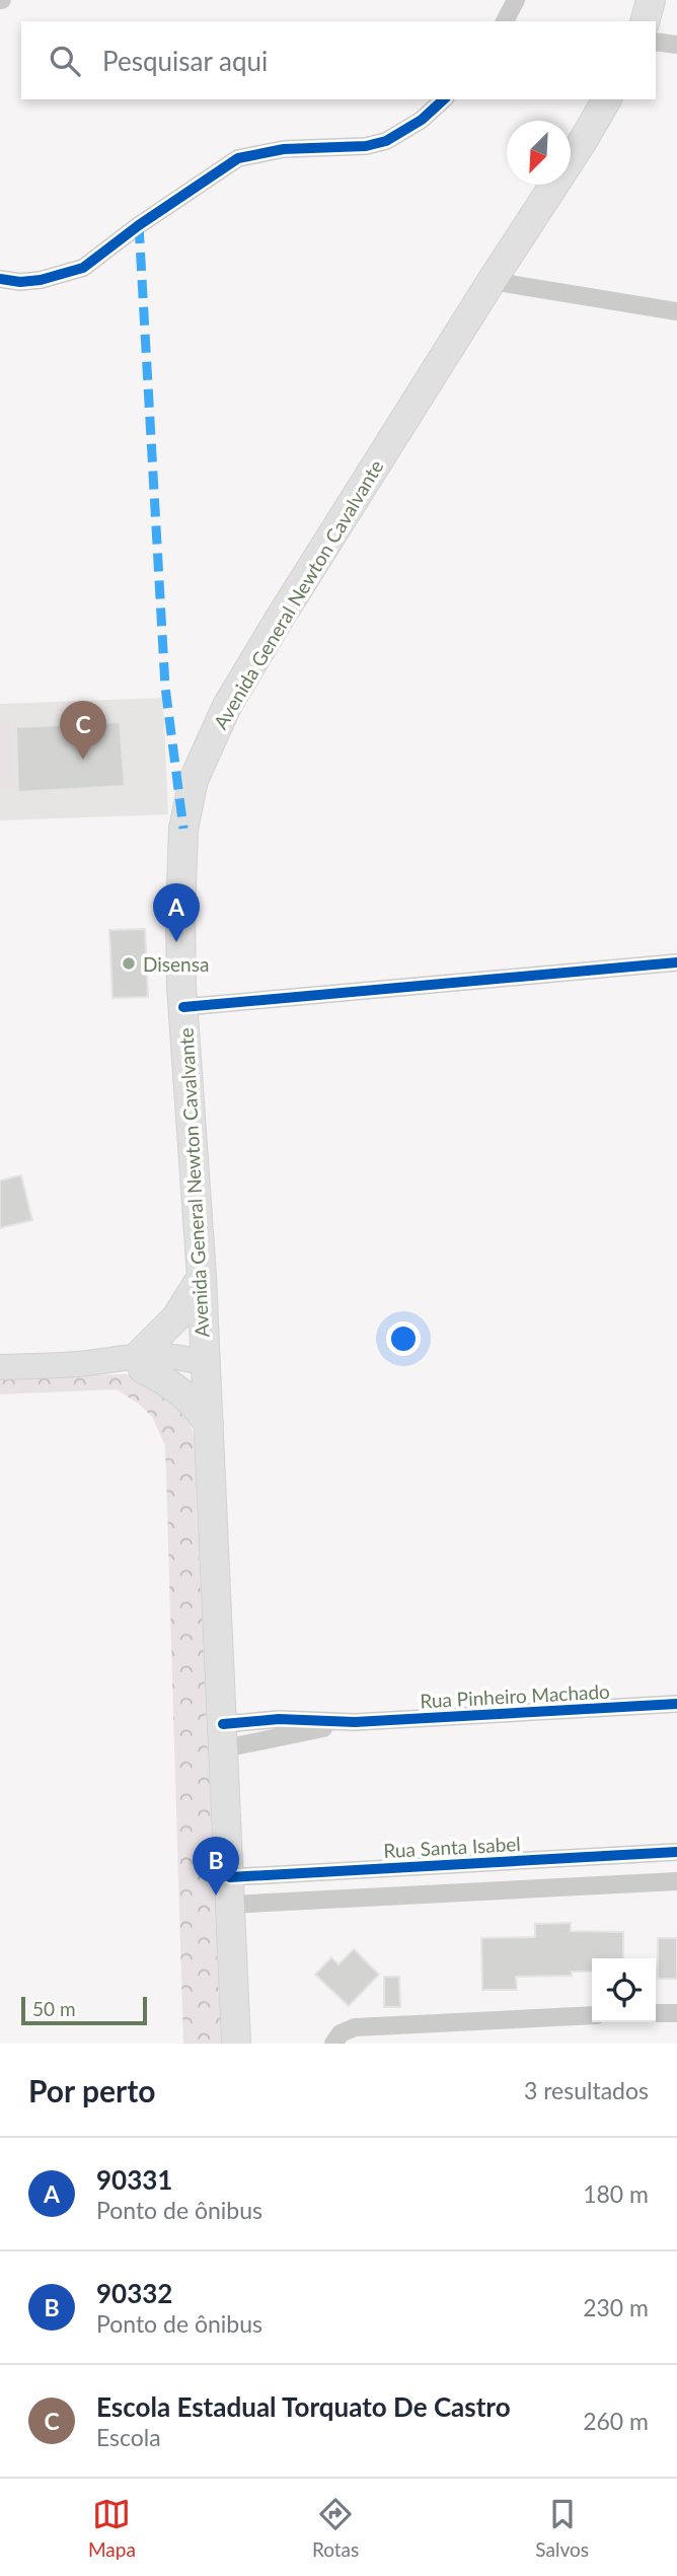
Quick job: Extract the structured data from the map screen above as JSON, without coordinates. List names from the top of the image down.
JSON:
{
  "streets": {
    "main road": ["Avenida General Newton Cavalvante"],
    "street": ["Rua Pinheiro Machado", "Rua Santa Isabel"]
  },
  "crossings": [
    ["Avenida General Newton Cavalvante", "Rua Pinheiro Machado"],
    ["Avenida General Newton Cavalvante", "Rua Santa Isabel"]
  ],
  "places": ["Disensa"],
  "scale_bar": "50 m",
  "north": "bottom left",
  "page": {
    "search": "Pesquisar aqui",
    "pins": ["C", "A", "B"],
    "scale": "50 m",
    "heading": ["Por perto", "3 resultados"],
    "list": [
      {
        "mark": "A",
        "name": "90331",
        "note": "Ponto de ônibus",
        "value": "180 m"
      },
      {
        "mark": "B",
        "name": "90332",
        "note": "Ponto de ônibus",
        "value": "230 m"
      },
      {
        "mark": "C",
        "name": "Escola Estadual Torquato De Castro",
        "note": "Escola",
        "value": "260 m"
      }
    ],
    "nav": ["Mapa", "Rotas", "Salvos"]
  }
}
